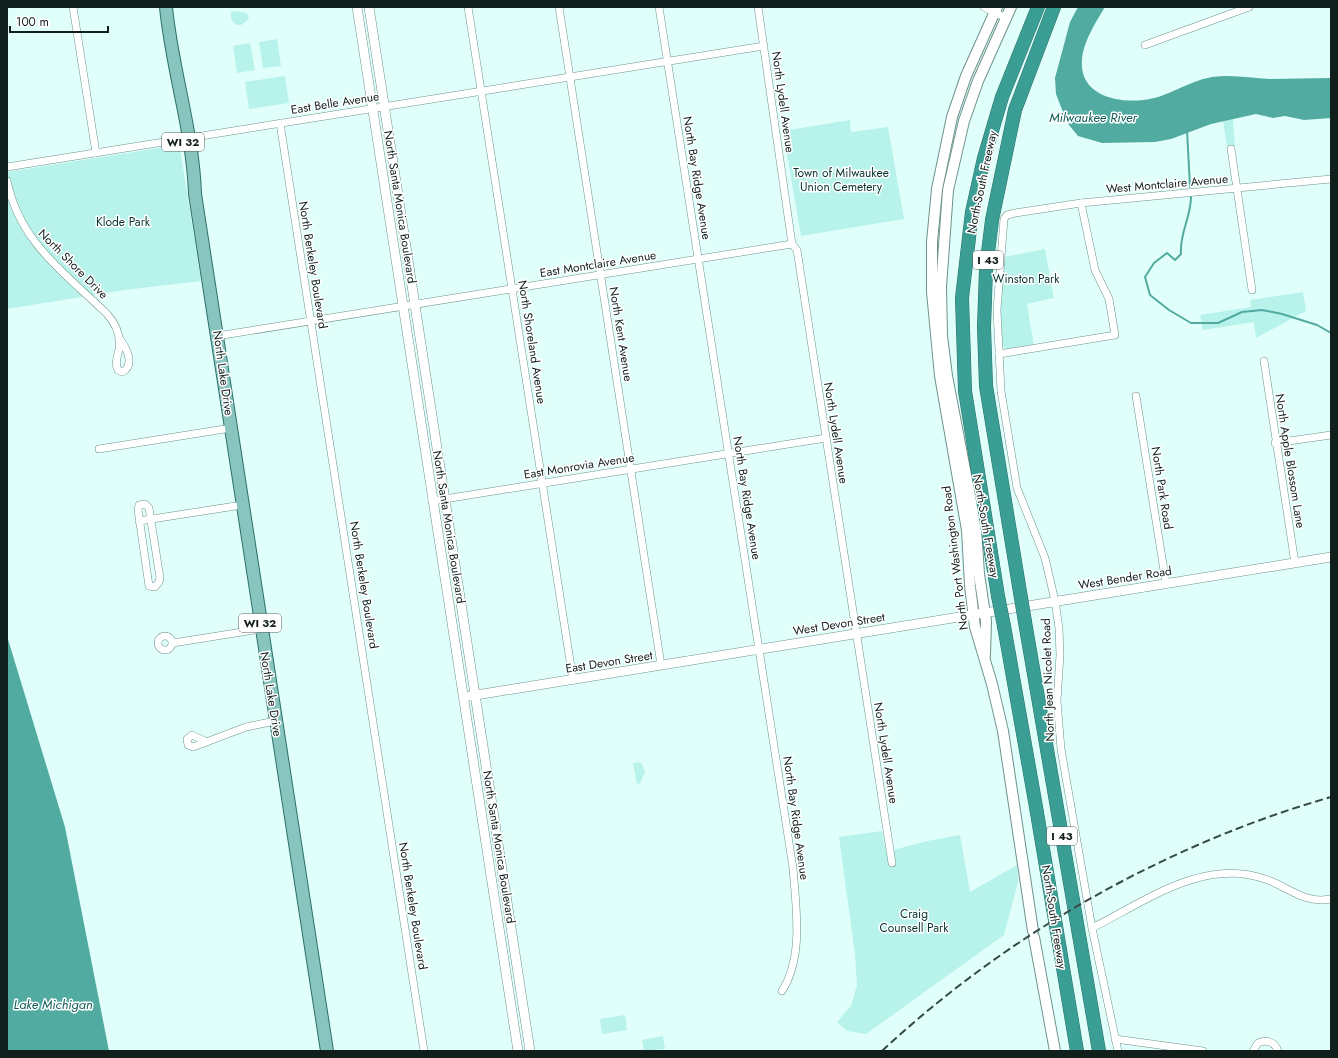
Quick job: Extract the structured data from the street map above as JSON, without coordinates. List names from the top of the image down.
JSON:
{
  "streets": {
    "highway": ["North-South Freeway", "I 43"],
    "main road": ["WI 32", "North Lake Drive", "North Port Washington Road"],
    "street": [
      "North Lydell Avenue",
      "East Belle Avenue",
      "North Bay Ridge Avenue",
      "West Montclaire Avenue",
      "North Santa Monica Boulevard",
      "North Shore Drive",
      "East Montclaire Avenue",
      "North Berkeley Boulevard",
      "North Kent Avenue",
      "North Shoreland Avenue",
      "North Apple Blossom Lane",
      "East Monrovia Avenue",
      "North Park Road",
      "West Bender Road",
      "West Devon Street",
      "East Devon Street",
      "North Jean Nicolet Road"
    ]
  },
  "crossings": [
    ["North Lydell Avenue", "East Belle Avenue"],
    ["North Lydell Avenue", "East Monrovia Avenue"],
    ["North Lydell Avenue", "West Devon Street"],
    ["East Belle Avenue", "North Bay Ridge Avenue"],
    ["East Belle Avenue", "North Santa Monica Boulevard"],
    ["East Belle Avenue", "North Berkeley Boulevard"],
    ["East Belle Avenue", "North Kent Avenue"],
    ["East Belle Avenue", "North Shoreland Avenue"],
    ["East Belle Avenue", "North Lake Drive"],
    ["North Bay Ridge Avenue", "East Montclaire Avenue"],
    ["North Bay Ridge Avenue", "East Monrovia Avenue"],
    ["North Bay Ridge Avenue", "West Devon Street"],
    ["North Bay Ridge Avenue", "East Devon Street"],
    ["West Montclaire Avenue", "North Jean Nicolet Road"],
    ["North Santa Monica Boulevard", "East Montclaire Avenue"],
    ["North Santa Monica Boulevard", "East Monrovia Avenue"],
    ["North Santa Monica Boulevard", "East Devon Street"],
    ["East Montclaire Avenue", "North Berkeley Boulevard"],
    ["East Montclaire Avenue", "North Kent Avenue"],
    ["East Montclaire Avenue", "North Shoreland Avenue"],
    ["East Montclaire Avenue", "North Lake Drive"],
    ["North Kent Avenue", "East Monrovia Avenue"],
    ["North Kent Avenue", "East Devon Street"],
    ["North Shoreland Avenue", "East Monrovia Avenue"],
    ["North Shoreland Avenue", "East Devon Street"],
    ["North Apple Blossom Lane", "West Bender Road"],
    ["North Park Road", "West Bender Road"],
    ["North Port Washington Road", "West Bender Road"],
    ["West Bender Road", "West Devon Street"],
    ["West Bender Road", "North Jean Nicolet Road"],
    ["West Devon Street", "East Devon Street"]
  ],
  "water": ["Milwaukee River", "Lake Michigan"],
  "parks": [
    "Town of Milwaukee Union Cemetery",
    "Klode Park",
    "Winston Park",
    "Craig Counsell Park"
  ],
  "scale_bar": "100 m"
}
